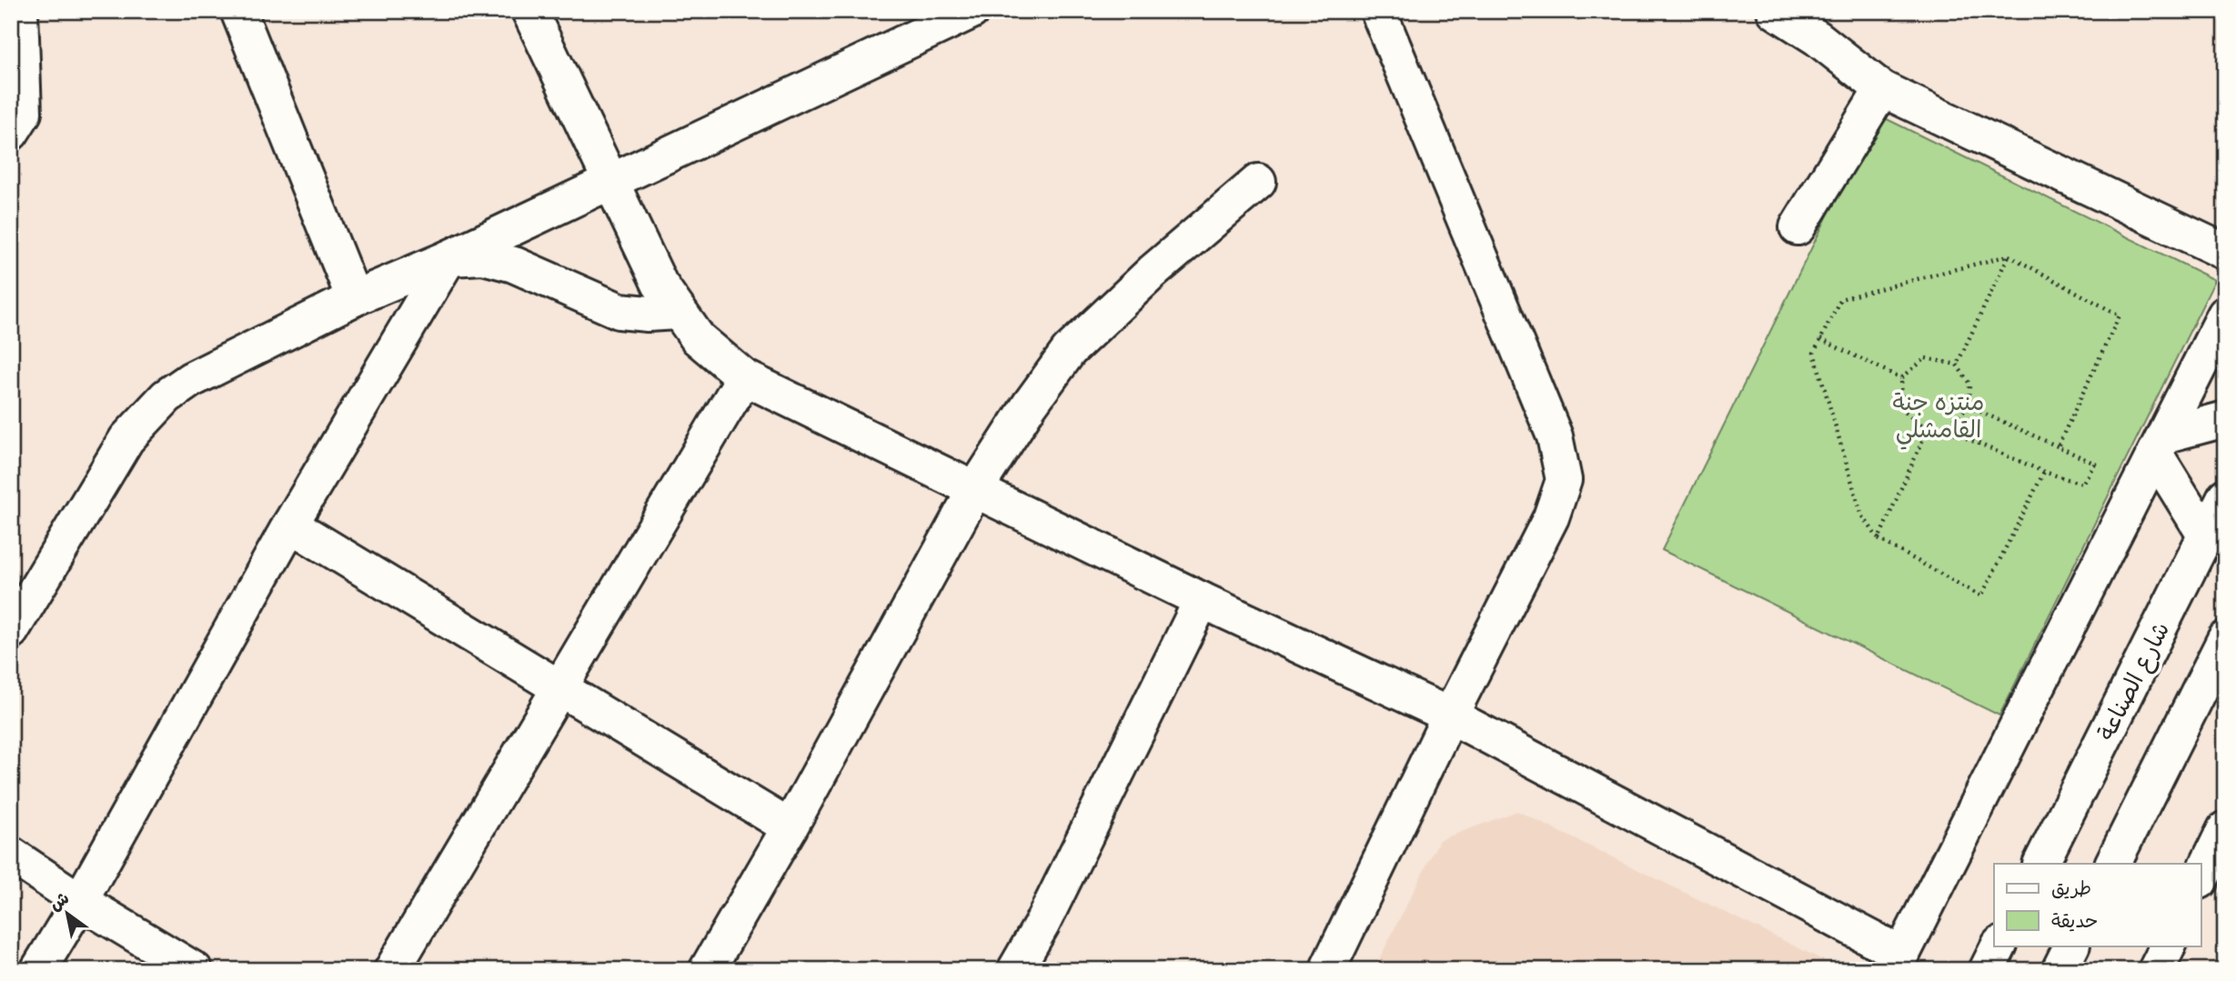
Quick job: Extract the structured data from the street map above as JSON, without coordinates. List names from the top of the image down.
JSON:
{
  "streets": {
    "street": ["شارع الصناعة"]
  },
  "parks": ["منتزه جنة القامشلي"],
  "legend": ["طريق", "حديقة"],
  "north": "top left"
}
